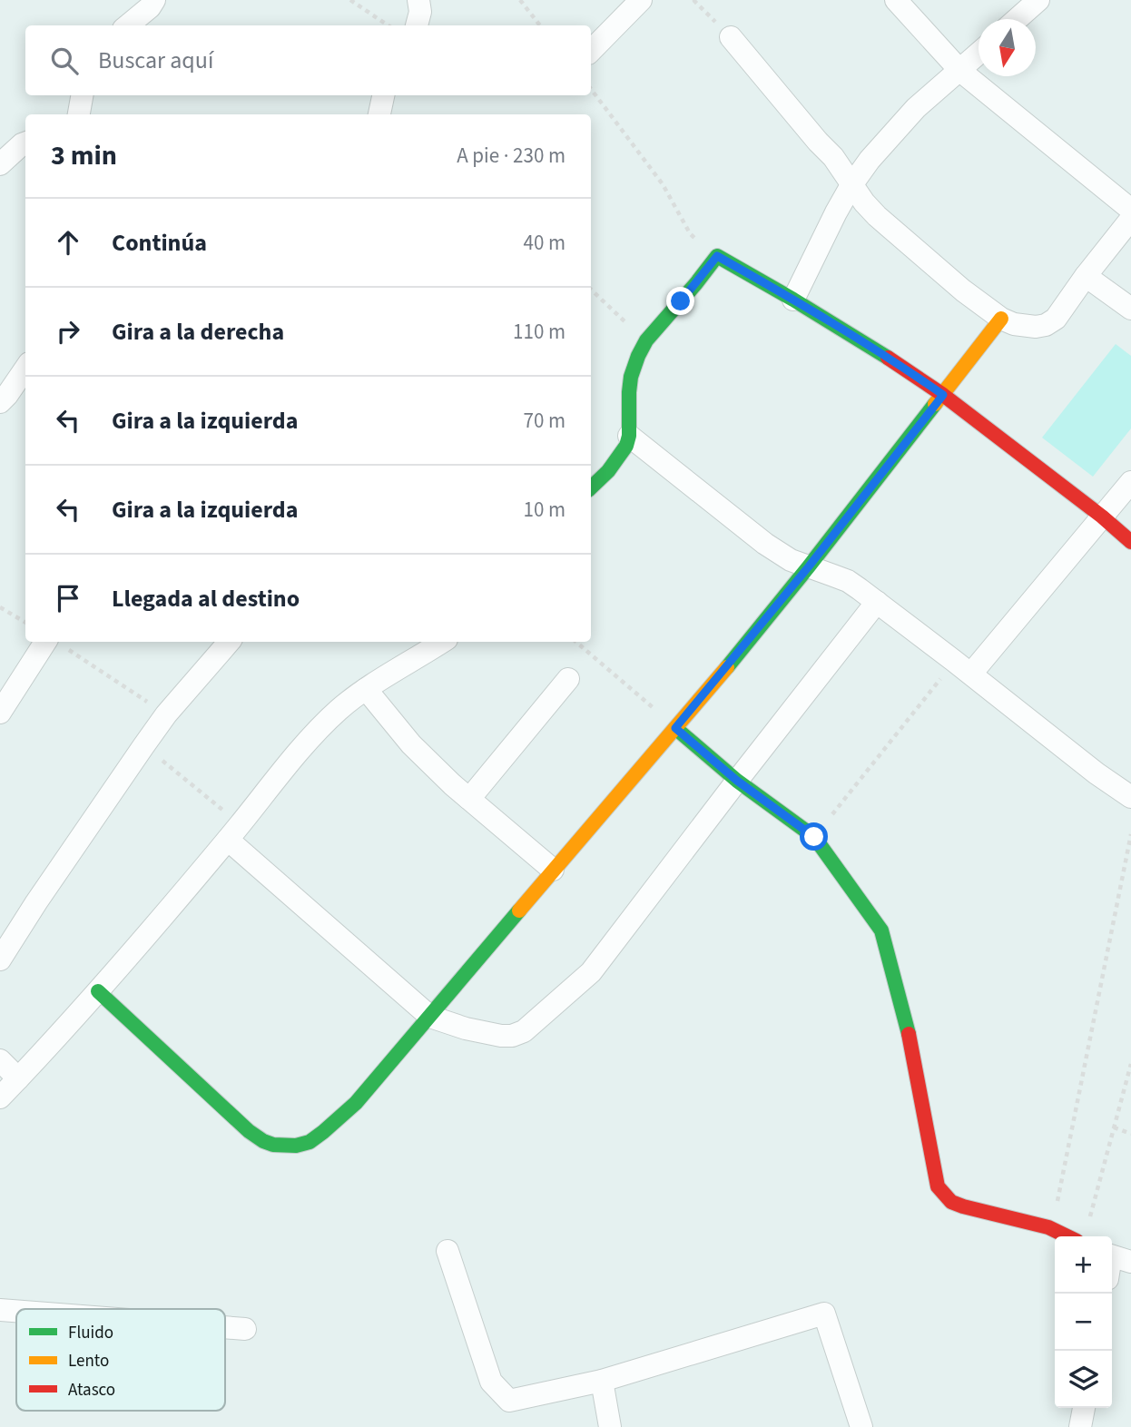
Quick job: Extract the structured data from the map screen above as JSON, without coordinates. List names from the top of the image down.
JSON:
{
  "legend": ["Fluido", "Lento", "Atasco"],
  "north": "bottom",
  "page": {
    "search": "Buscar aquí",
    "heading": ["3 min", "A pie · 230 m"],
    "list": [
      ["Continúa", "40 m"],
      ["Gira a la derecha", "110 m"],
      ["Gira a la izquierda", "70 m"],
      ["Gira a la izquierda", "10 m"],
      "Llegada al destino"
    ],
    "map_buttons": ["+", "−"]
  }
}
